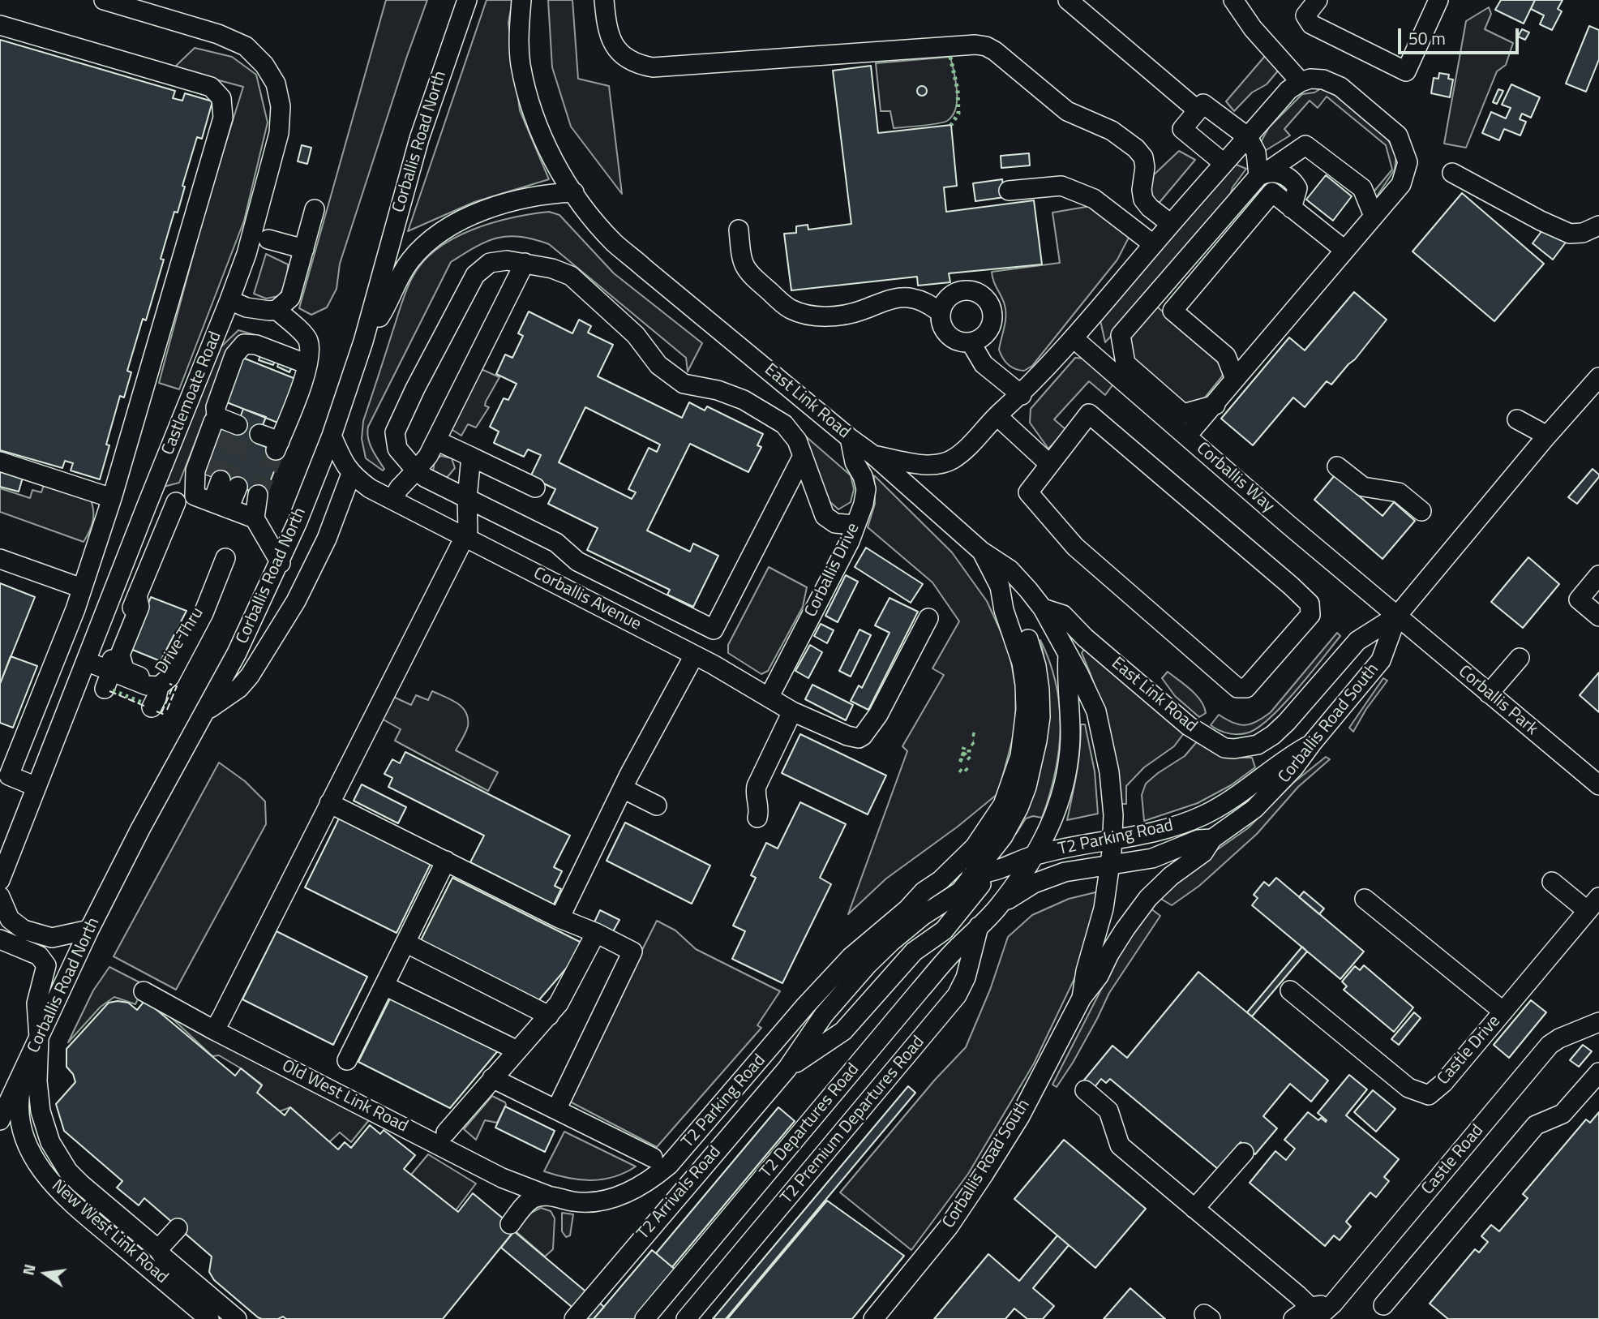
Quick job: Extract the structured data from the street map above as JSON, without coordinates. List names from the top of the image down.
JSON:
{
  "streets": {
    "street": [
      "Corballis Road North",
      "Castlemoate Road",
      "East Link Road",
      "Corballis Way",
      "Corballis Drive",
      "Corballis Avenue",
      "Drive Thru",
      "Corballis Park",
      "Corballis Road South",
      "T2 Parking Road",
      "Castle Drive",
      "Old West Link Road",
      "T2 Premium Departures Road",
      "T2 Departures Road",
      "Castle Road",
      "T2 Arrivals Road",
      "New West Link Road"
    ]
  },
  "crossings": [
    ["Corballis Road North", "Corballis Avenue"],
    ["Corballis Road North", "New West Link Road"],
    ["East Link Road", "Corballis Way"],
    ["East Link Road", "Corballis Drive"],
    ["East Link Road", "Corballis Park"],
    ["East Link Road", "Corballis Road South"],
    ["East Link Road", "T2 Parking Road"],
    ["Corballis Way", "Corballis Park"],
    ["Corballis Way", "Corballis Road South"],
    ["Corballis Drive", "Corballis Avenue"],
    ["Corballis Park", "Corballis Road South"],
    ["Corballis Road South", "T2 Parking Road"],
    ["T2 Parking Road", "Old West Link Road"],
    ["T2 Parking Road", "T2 Arrivals Road"],
    ["T2 Premium Departures Road", "T2 Departures Road"]
  ],
  "scale_bar": "50 m",
  "north": "left"
}
